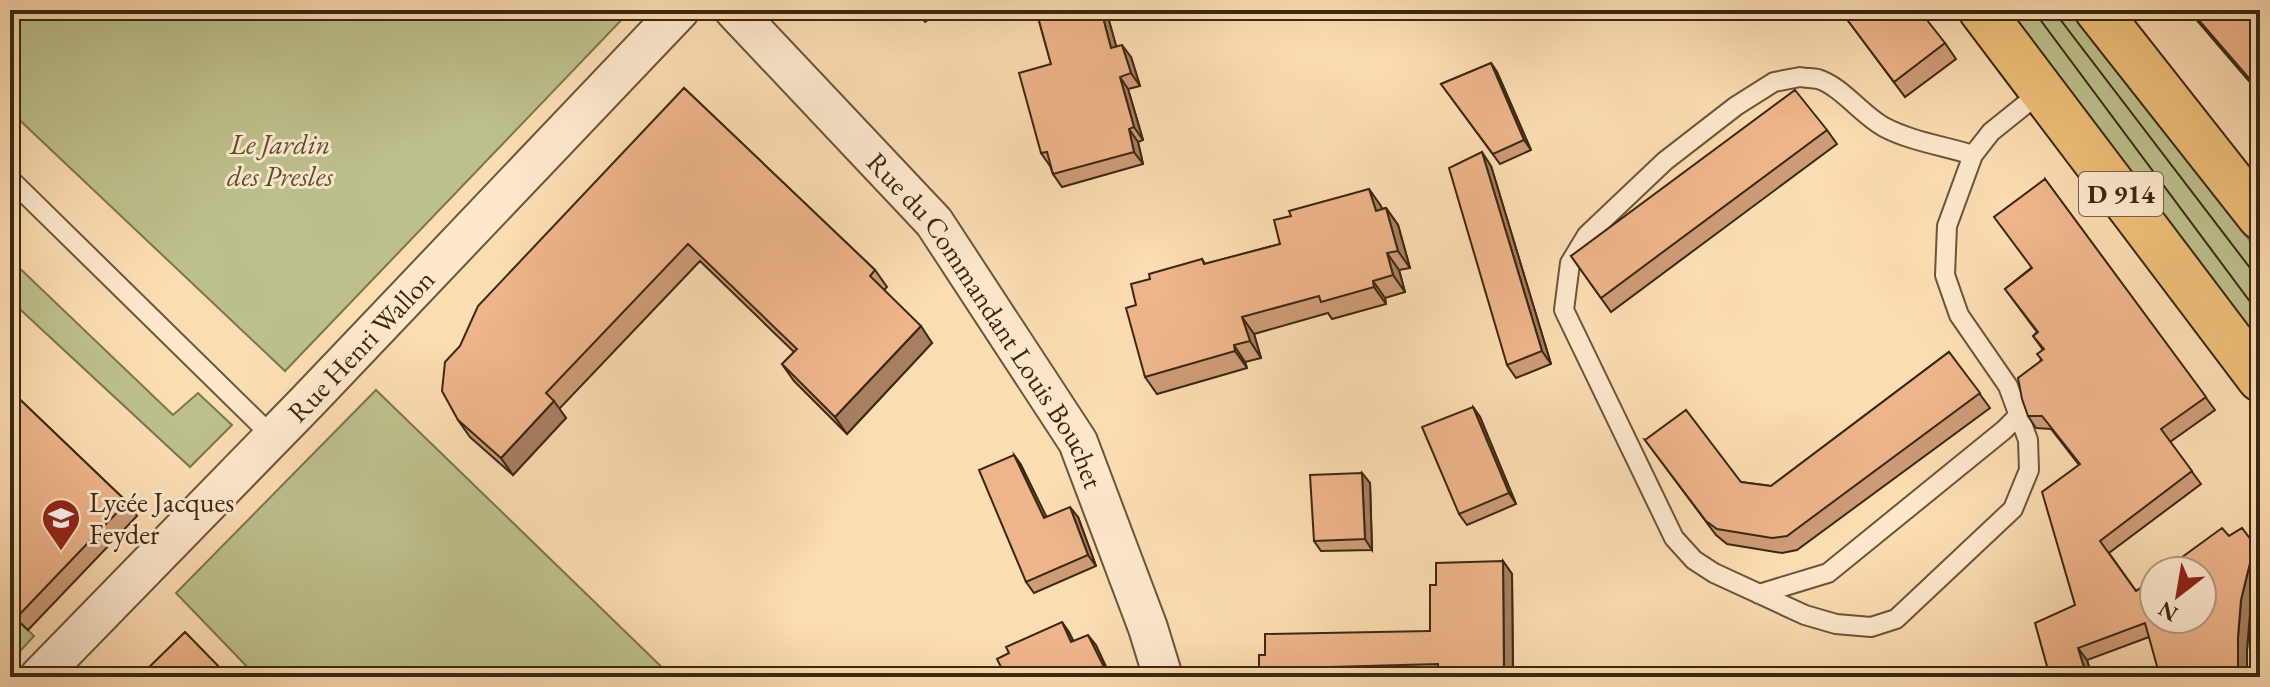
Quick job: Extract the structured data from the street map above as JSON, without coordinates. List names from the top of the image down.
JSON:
{
  "streets": {
    "main road": ["D 914"],
    "street": ["Rue du Commandant Louis Bouchet", "Rue Henri Wallon"]
  },
  "parks": ["Le Jardin des Presles"],
  "places": {
    "school or university": ["Lycée Jacques Feyder"]
  },
  "north": "bottom left"
}
